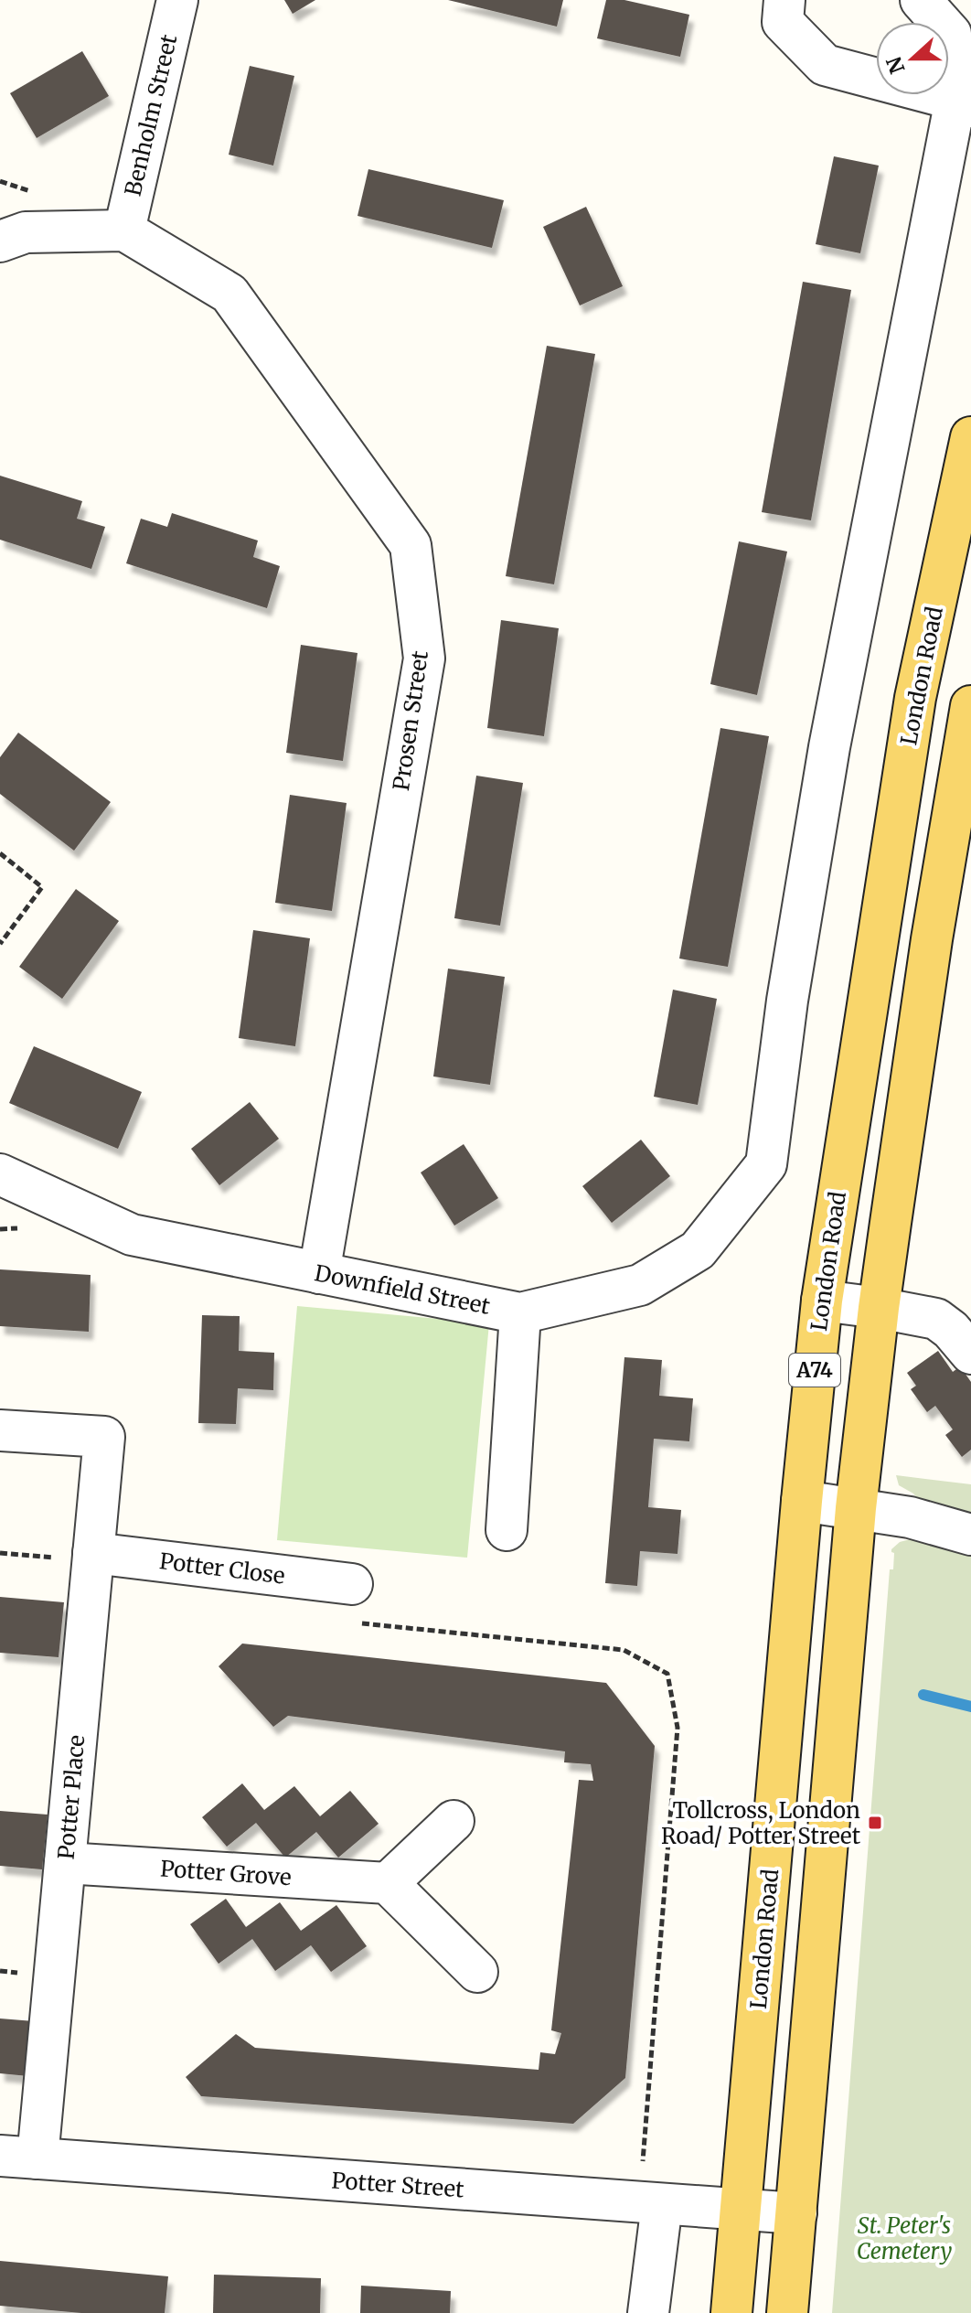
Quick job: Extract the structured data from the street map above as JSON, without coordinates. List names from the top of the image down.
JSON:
{
  "streets": {
    "main road": ["London Road", "A74"],
    "street": [
      "Benholm Street",
      "Prosen Street",
      "Downfield Street",
      "Potter Close",
      "Potter Place",
      "Potter Grove",
      "Potter Street"
    ]
  },
  "crossings": [
    ["Benholm Street", "Prosen Street"],
    ["London Road", "Potter Street"],
    ["Prosen Street", "Downfield Street"],
    ["A74", "Potter Street"],
    ["Potter Close", "Potter Place"],
    ["Potter Place", "Potter Grove"],
    ["Potter Place", "Potter Street"]
  ],
  "parks": ["St. Peter's Cemetery"],
  "places": {
    "transit": ["Tollcross, London Road/ Potter Street"]
  },
  "north": "left"
}
